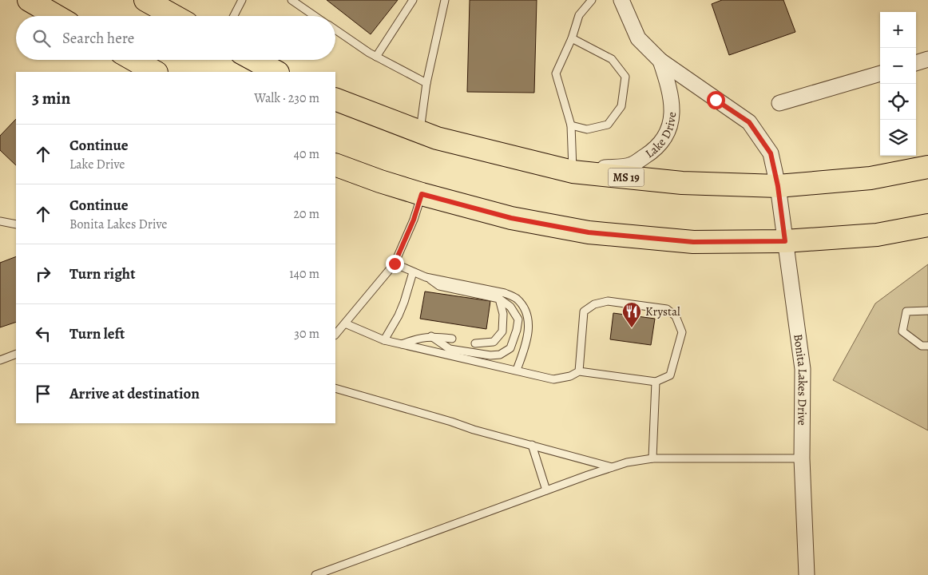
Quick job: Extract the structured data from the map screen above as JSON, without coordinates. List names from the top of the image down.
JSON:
{
  "streets": {
    "main road": ["MS 19"],
    "street": ["Lake Drive", "Bonita Lakes Drive"]
  },
  "crossings": [
    ["Lake Drive", "MS 19"],
    ["Lake Drive", "Bonita Lakes Drive"],
    ["MS 19", "Bonita Lakes Drive"]
  ],
  "places": {
    "restaurant": ["Krystal"]
  },
  "page": {
    "map_buttons": ["+", "−"],
    "search": "Search here",
    "heading": ["3 min", "Walk · 230 m"],
    "list": [
      ["Continue", "Lake Drive", "40 m"],
      ["Continue", "Bonita Lakes Drive", "20 m"],
      ["Turn right", "140 m"],
      ["Turn left", "30 m"],
      "Arrive at destination"
    ]
  }
}
